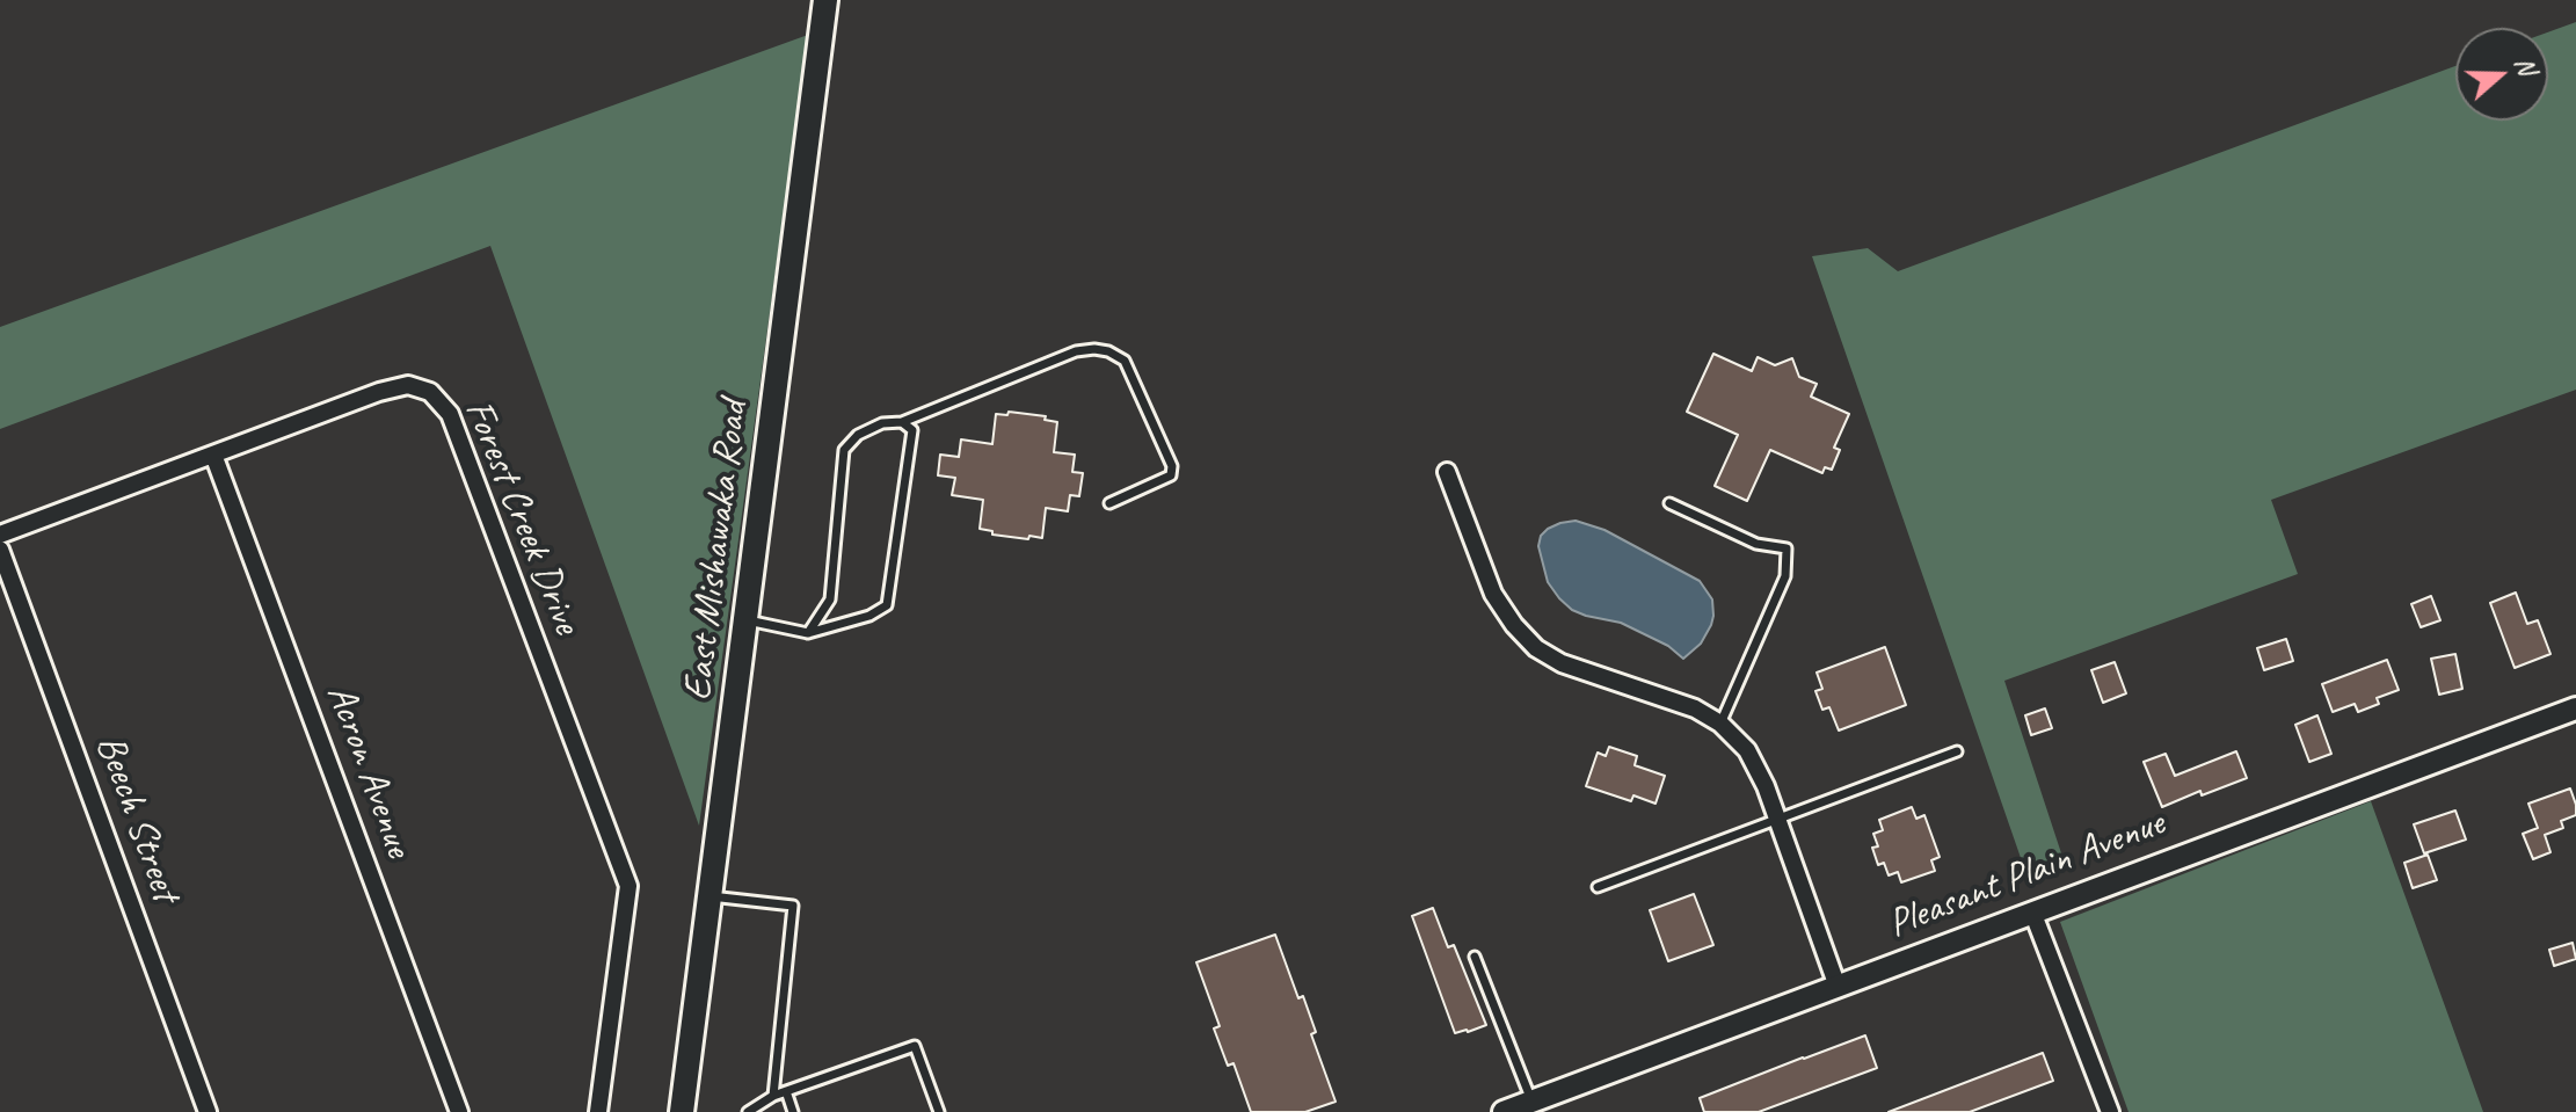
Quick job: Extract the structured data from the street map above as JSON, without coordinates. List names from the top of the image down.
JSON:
{
  "streets": {
    "main road": ["East Mishawaka Road"],
    "street": [
      "Forest Creek Drive",
      "Acron Avenue",
      "Beech Street",
      "Pleasant Plain Avenue"
    ]
  },
  "crossings": [
    ["Forest Creek Drive", "Acron Avenue"]
  ],
  "north": "right"
}
